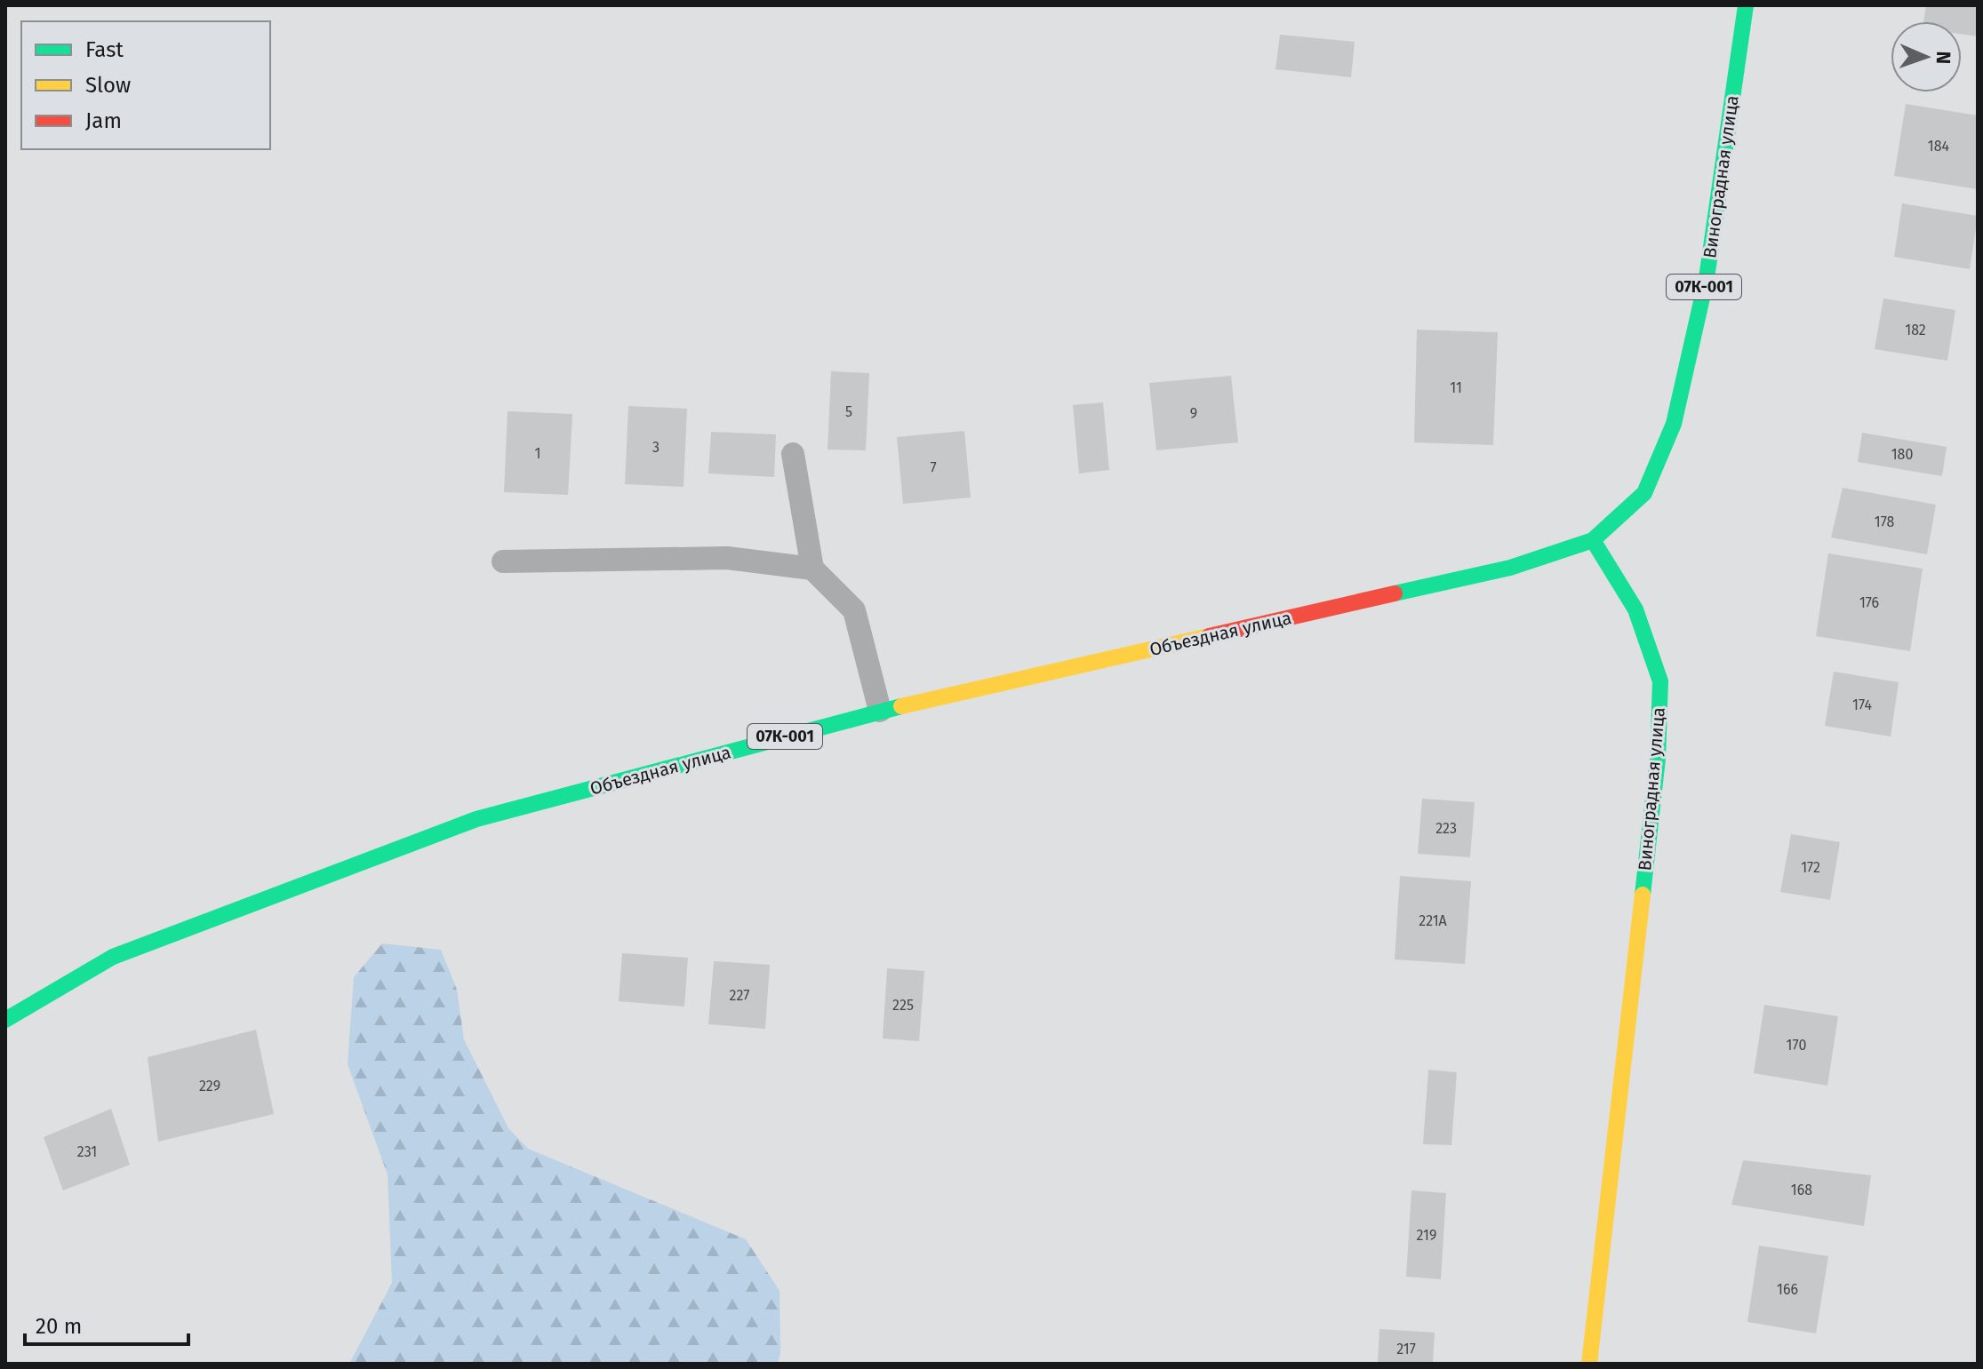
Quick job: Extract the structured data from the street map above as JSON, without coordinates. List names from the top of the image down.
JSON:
{
  "streets": {
    "main road": ["Виноградная улица", "07К-001", "Объездная улица"]
  },
  "crossings": [
    ["Виноградная улица", "Объездная улица"]
  ],
  "house_numbers": [
    "184",
    "182",
    "11",
    "5",
    "9",
    "3",
    "1",
    "180",
    "7",
    "178",
    "176",
    "174",
    "223",
    "172",
    "221А",
    "227",
    "225",
    "170",
    "229",
    "231",
    "168",
    "219",
    "166",
    "217"
  ],
  "legend": ["Fast", "Slow", "Jam"],
  "scale_bar": "20 m",
  "north": "right"
}
